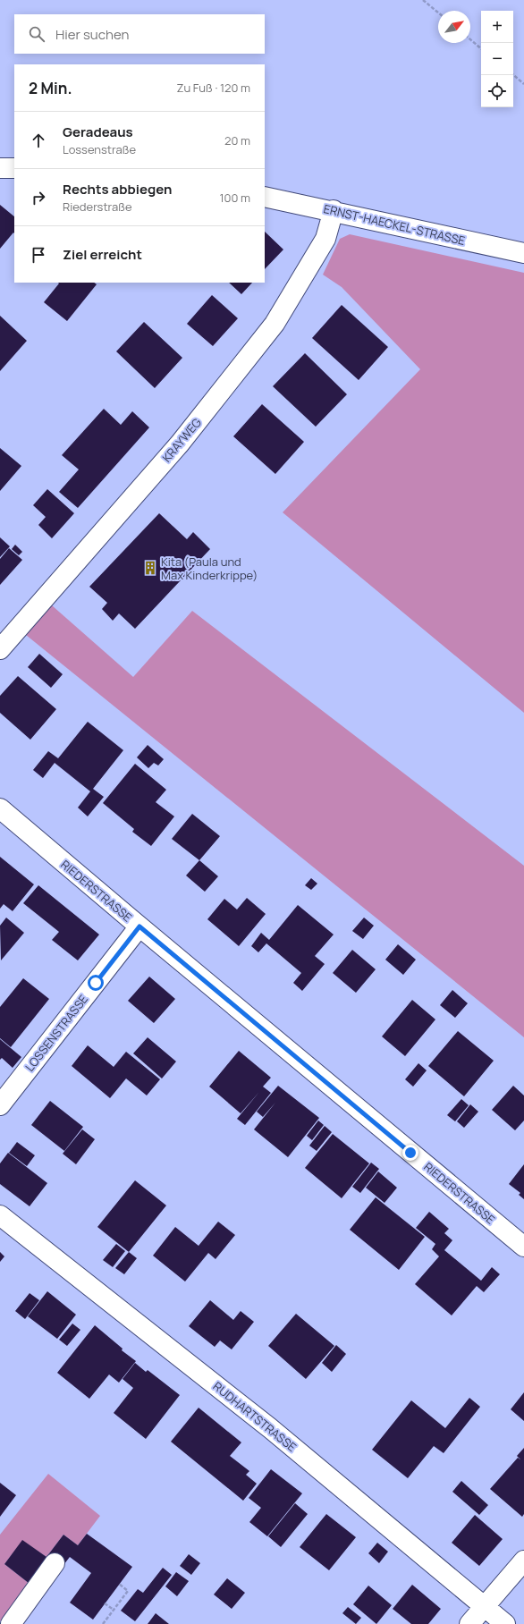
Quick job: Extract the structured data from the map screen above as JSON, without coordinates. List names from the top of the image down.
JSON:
{
  "streets": {
    "street": [
      "ERNST-HAECKEL-STRASSE",
      "KRAYWEG",
      "RIEDERSTRASSE",
      "LOSSENSTRASSE",
      "RUDHARTSTRASSE"
    ]
  },
  "crossings": [
    ["ERNST-HAECKEL-STRASSE", "KRAYWEG"],
    ["RIEDERSTRASSE", "LOSSENSTRASSE"]
  ],
  "places": {
    "building": ["Kita (Paula und Max Kinderkrippe)"]
  },
  "north": "top right",
  "page": {
    "map_buttons": ["+", "−"],
    "search": "Hier suchen",
    "heading": ["2 Min.", "Zu Fuß · 120 m"],
    "list": [
      ["Geradeaus", "Lossenstraße", "20 m"],
      ["Rechts abbiegen", "Riederstraße", "100 m"],
      "Ziel erreicht"
    ]
  }
}
